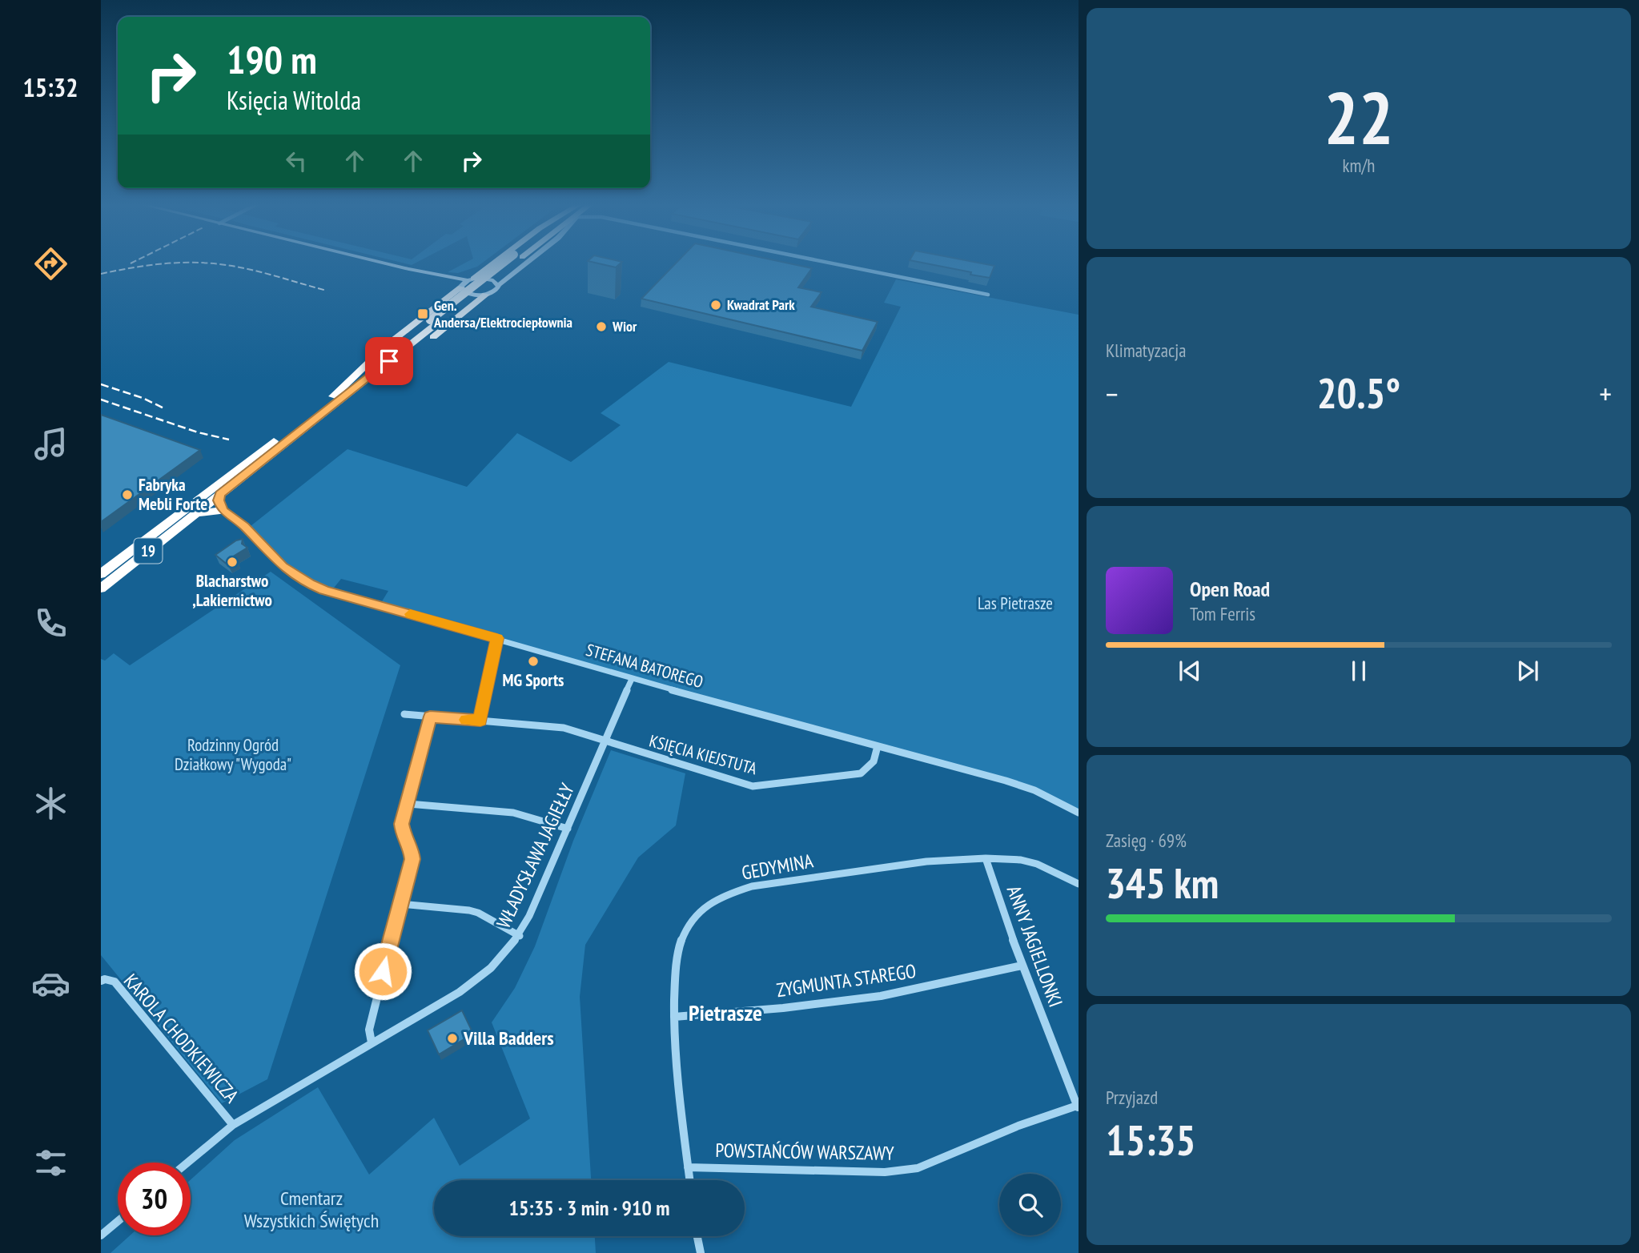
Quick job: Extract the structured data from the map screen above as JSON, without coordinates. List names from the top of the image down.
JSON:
{
  "streets": {
    "highway": ["19"],
    "street": [
      "STEFANA BATOREGO",
      "KSIĘCIA KIEJSTUTA",
      "WŁADYSŁAWA JAGIEŁŁY",
      "GEDYMINA",
      "ANNY JAGIELLONKI",
      "ZYGMUNTA STAREGO",
      "KAROLA CHODKIEWICZA",
      "POWSTAŃCÓW WARSZAWY"
    ]
  },
  "crossings": [
    ["STEFANA BATOREGO", "KSIĘCIA KIEJSTUTA"],
    ["STEFANA BATOREGO", "WŁADYSŁAWA JAGIEŁŁY"],
    ["KSIĘCIA KIEJSTUTA", "WŁADYSŁAWA JAGIEŁŁY"],
    ["WŁADYSŁAWA JAGIEŁŁY", "KAROLA CHODKIEWICZA"],
    ["GEDYMINA", "ANNY JAGIELLONKI"],
    ["GEDYMINA", "ZYGMUNTA STAREGO"],
    ["GEDYMINA", "POWSTAŃCÓW WARSZAWY"],
    ["ANNY JAGIELLONKI", "ZYGMUNTA STAREGO"],
    ["ANNY JAGIELLONKI", "POWSTAŃCÓW WARSZAWY"]
  ],
  "districts": ["Pietrasze"],
  "parks": ["Las Pietrasze", "Rodzinny Ogród Działkowy \"Wygoda\"", "Cmentarz Wszystkich Świętych"],
  "places": {
    "other": [
      "Kwadrat Park",
      "Wior",
      "Fabryka Mebli Forte",
      "Blacharstwo ,Lakiernictwo",
      "MG Sports",
      "Villa Badders"
    ],
    "transit": ["Gen. Andersa/Elektrociepłownia"]
  },
  "page": {
    "tabs": "15:32",
    "tile": [
      ["22", "km/h"],
      "Klimatyzacja",
      ["Zasięg · 69%", "345 km"],
      ["Przyjazd", "15:35"]
    ],
    "turn": ["190 m", "Księcia Witolda"],
    "heat": ["−", "20.5°", "+"],
    "song": ["Open Road", "Tom Ferris"],
    "limit": "30",
    "trip": "15:35 · 3 min · 910 m"
  }
}
